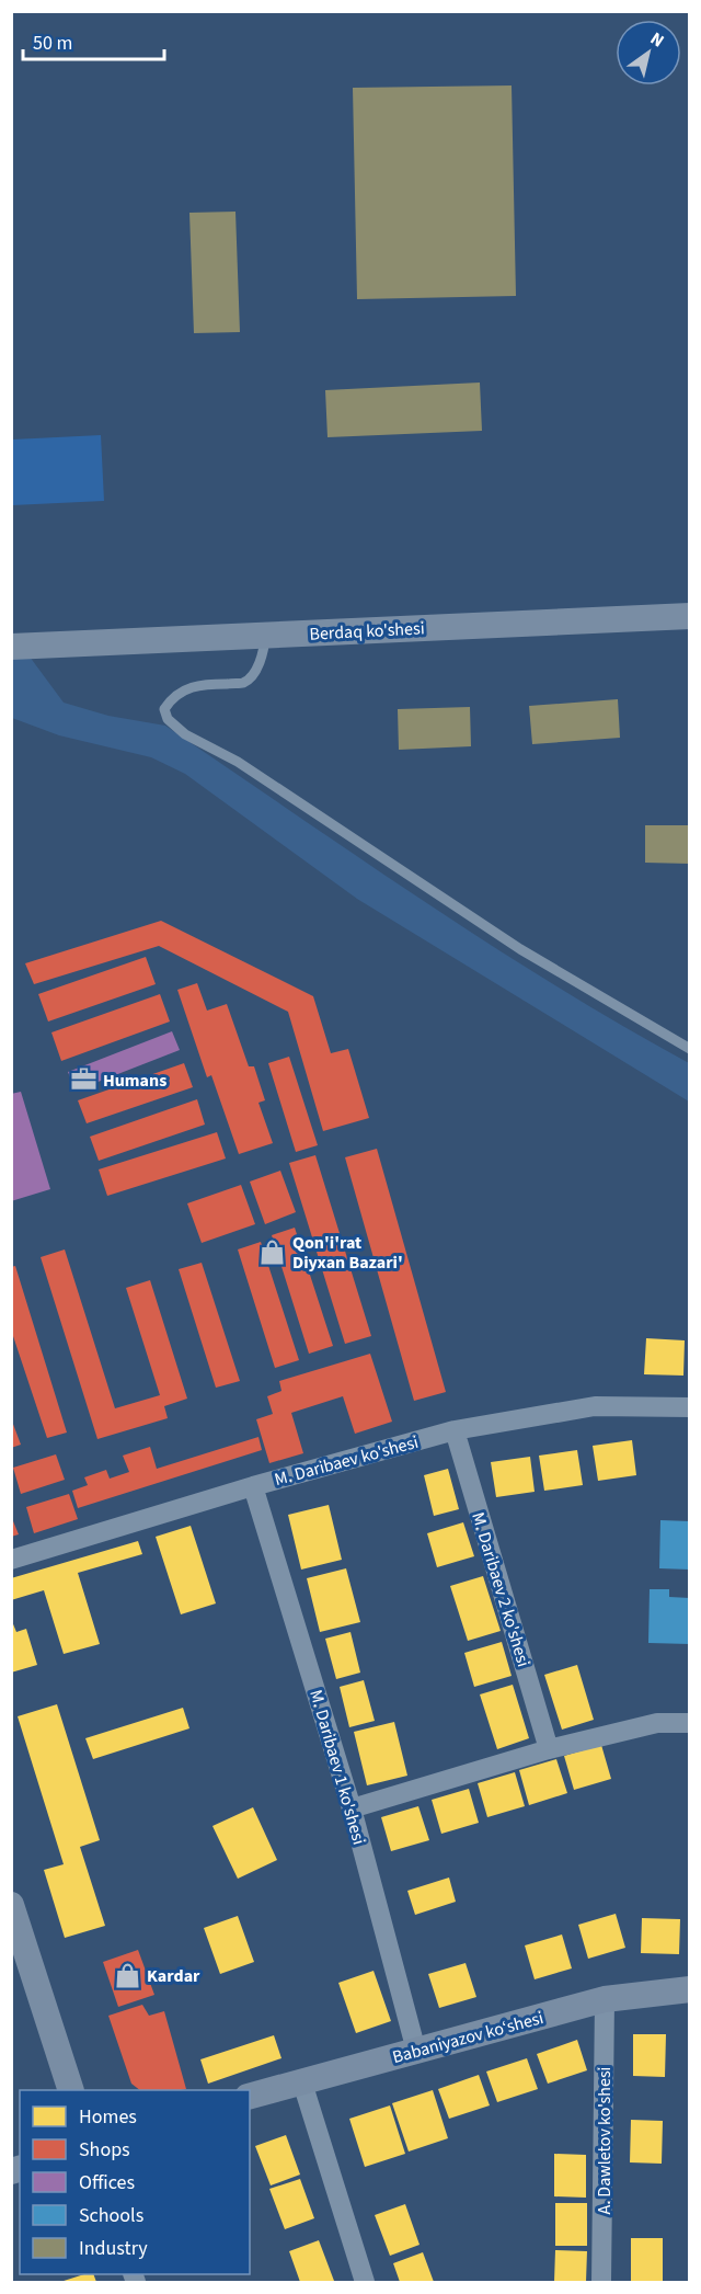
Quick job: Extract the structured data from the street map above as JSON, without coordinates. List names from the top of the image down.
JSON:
{
  "streets": {
    "main road": ["Berdaq ko'shesi", "Babaniyazov ko‘shesi"],
    "street": [
      "M. Daribaev ko'shesi",
      "M. Daribaev 2 ko'shesi",
      "M. Daribaev 1 ko'shesi",
      "A. Dawletov ko'shesi"
    ]
  },
  "crossings": [
    ["M. Daribaev ko'shesi", "M. Daribaev 2 ko'shesi"],
    ["M. Daribaev ko'shesi", "M. Daribaev 1 ko'shesi"],
    ["M. Daribaev 1 ko'shesi", "Babaniyazov ko‘shesi"],
    ["Babaniyazov ko‘shesi", "A. Dawletov ko'shesi"]
  ],
  "places": {
    "office": ["Humans"],
    "shop": ["Qon'i'rat Diyxan Bazari'", "Kardar"]
  },
  "legend": [
    "Homes",
    "Shops",
    "Offices",
    "Schools",
    "Industry"
  ],
  "scale_bar": "50 m",
  "north": "top right"
}
